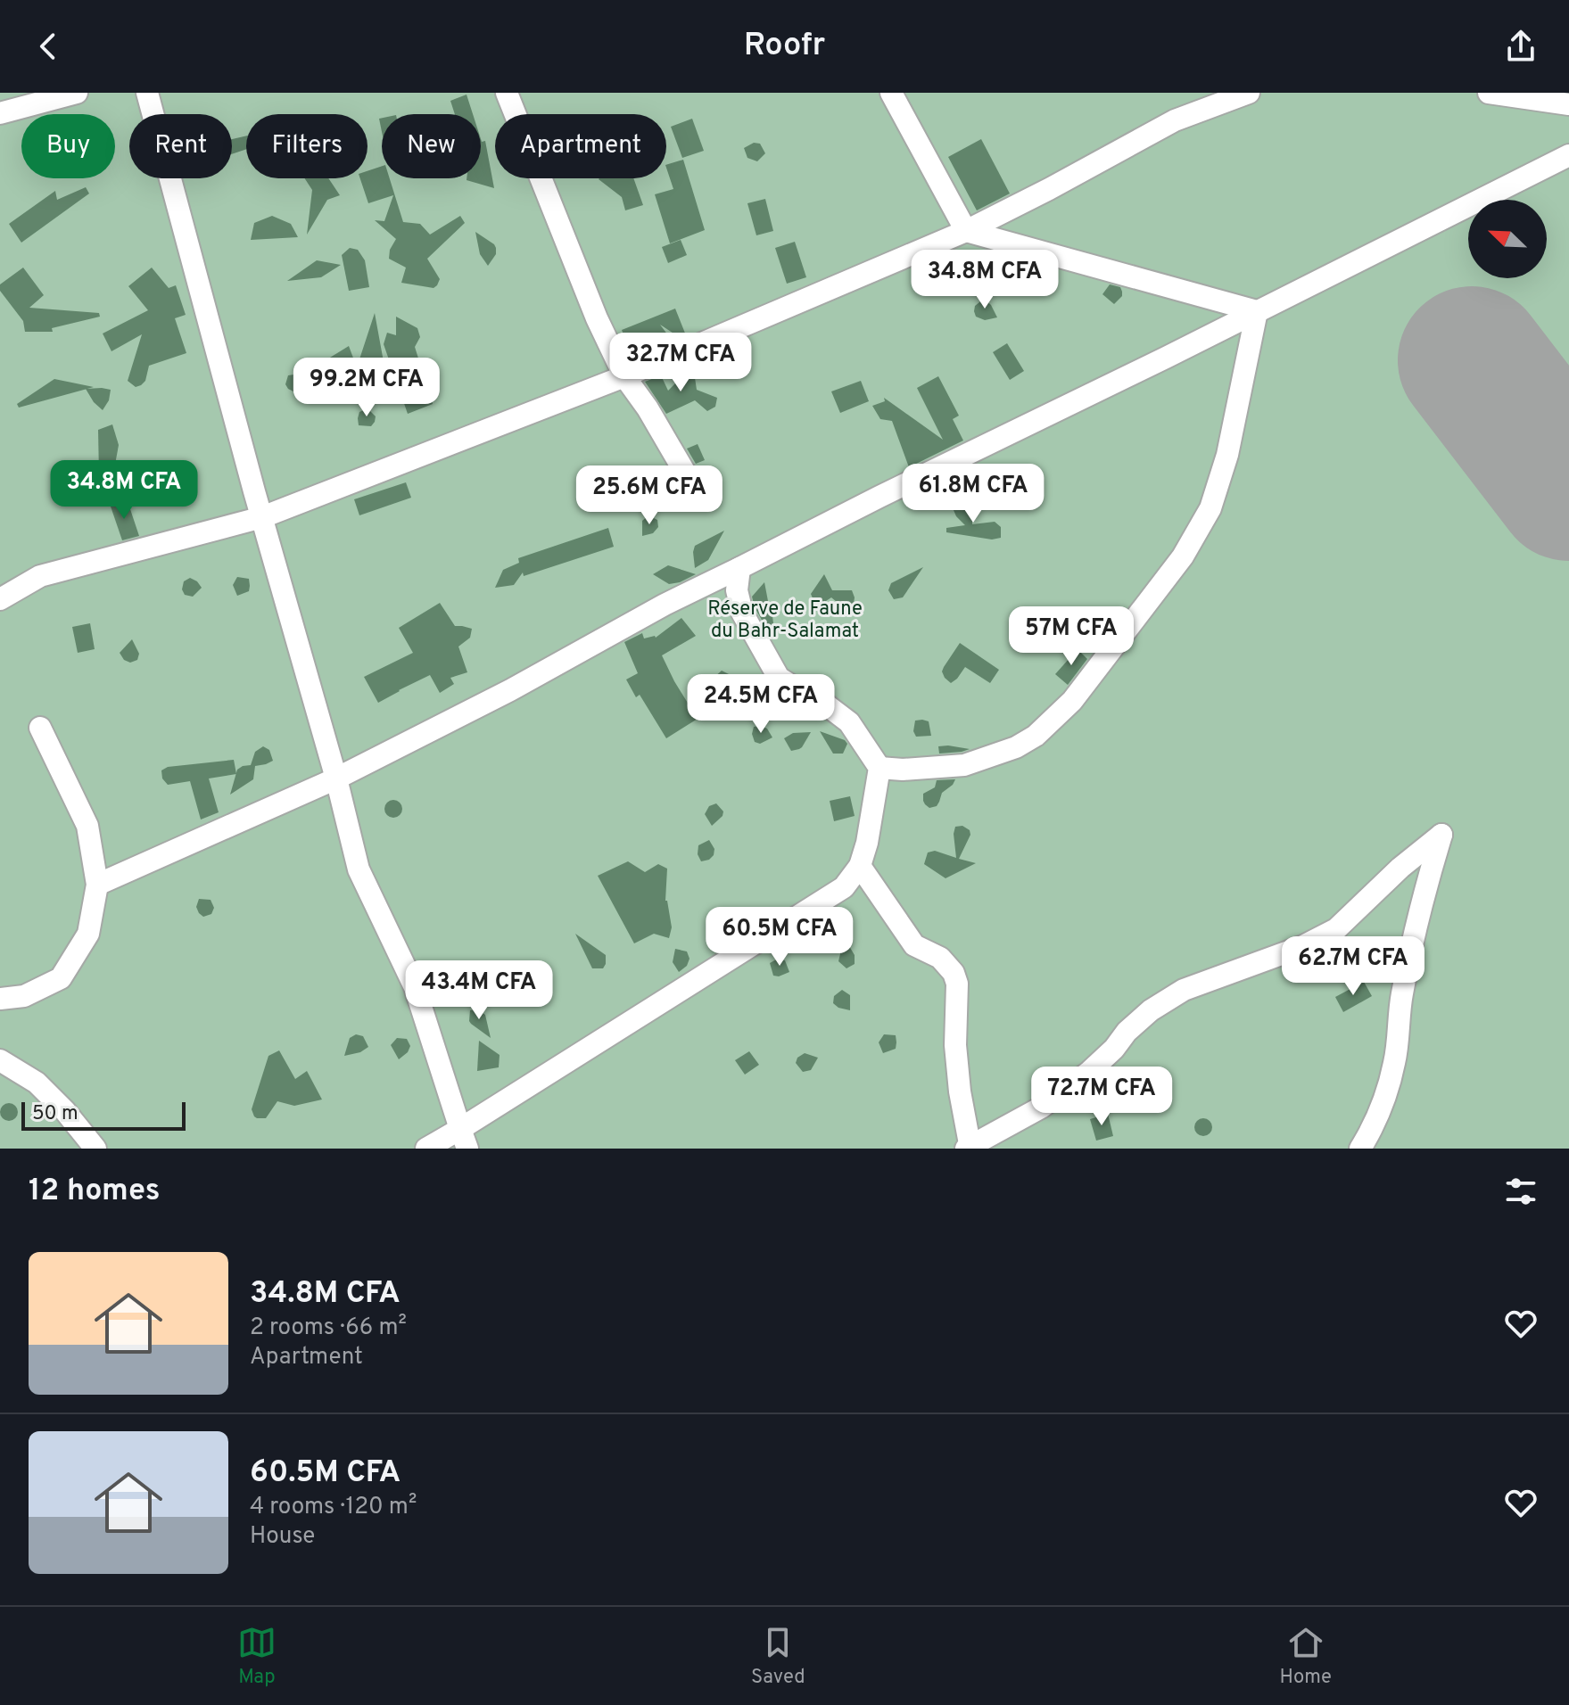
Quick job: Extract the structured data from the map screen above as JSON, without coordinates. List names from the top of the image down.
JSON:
{
  "parks": ["Réserve de Faune du Bahr-Salamat"],
  "scale_bar": "50 m",
  "north": "top left",
  "page": {
    "header": "Roofr",
    "chip": [
      "Buy",
      "Rent",
      "Filters",
      "New",
      "Apartment"
    ],
    "price": [
      "34.8M CFA",
      "32.7M CFA",
      "99.2M CFA",
      "34.8M CFA",
      "61.8M CFA",
      "25.6M CFA",
      "57M CFA",
      "24.5M CFA",
      "60.5M CFA",
      "62.7M CFA",
      "43.4M CFA",
      "72.7M CFA"
    ],
    "scale": "50 m",
    "heading": "12 homes",
    "list": [
      {
        "name": "34.8M CFA",
        "note": "2 rooms · 66 m² · Apartment"
      },
      {
        "name": "60.5M CFA",
        "note": "4 rooms · 120 m² · House"
      }
    ],
    "tabs": ["Map", "Saved", "Home"]
  }
}
